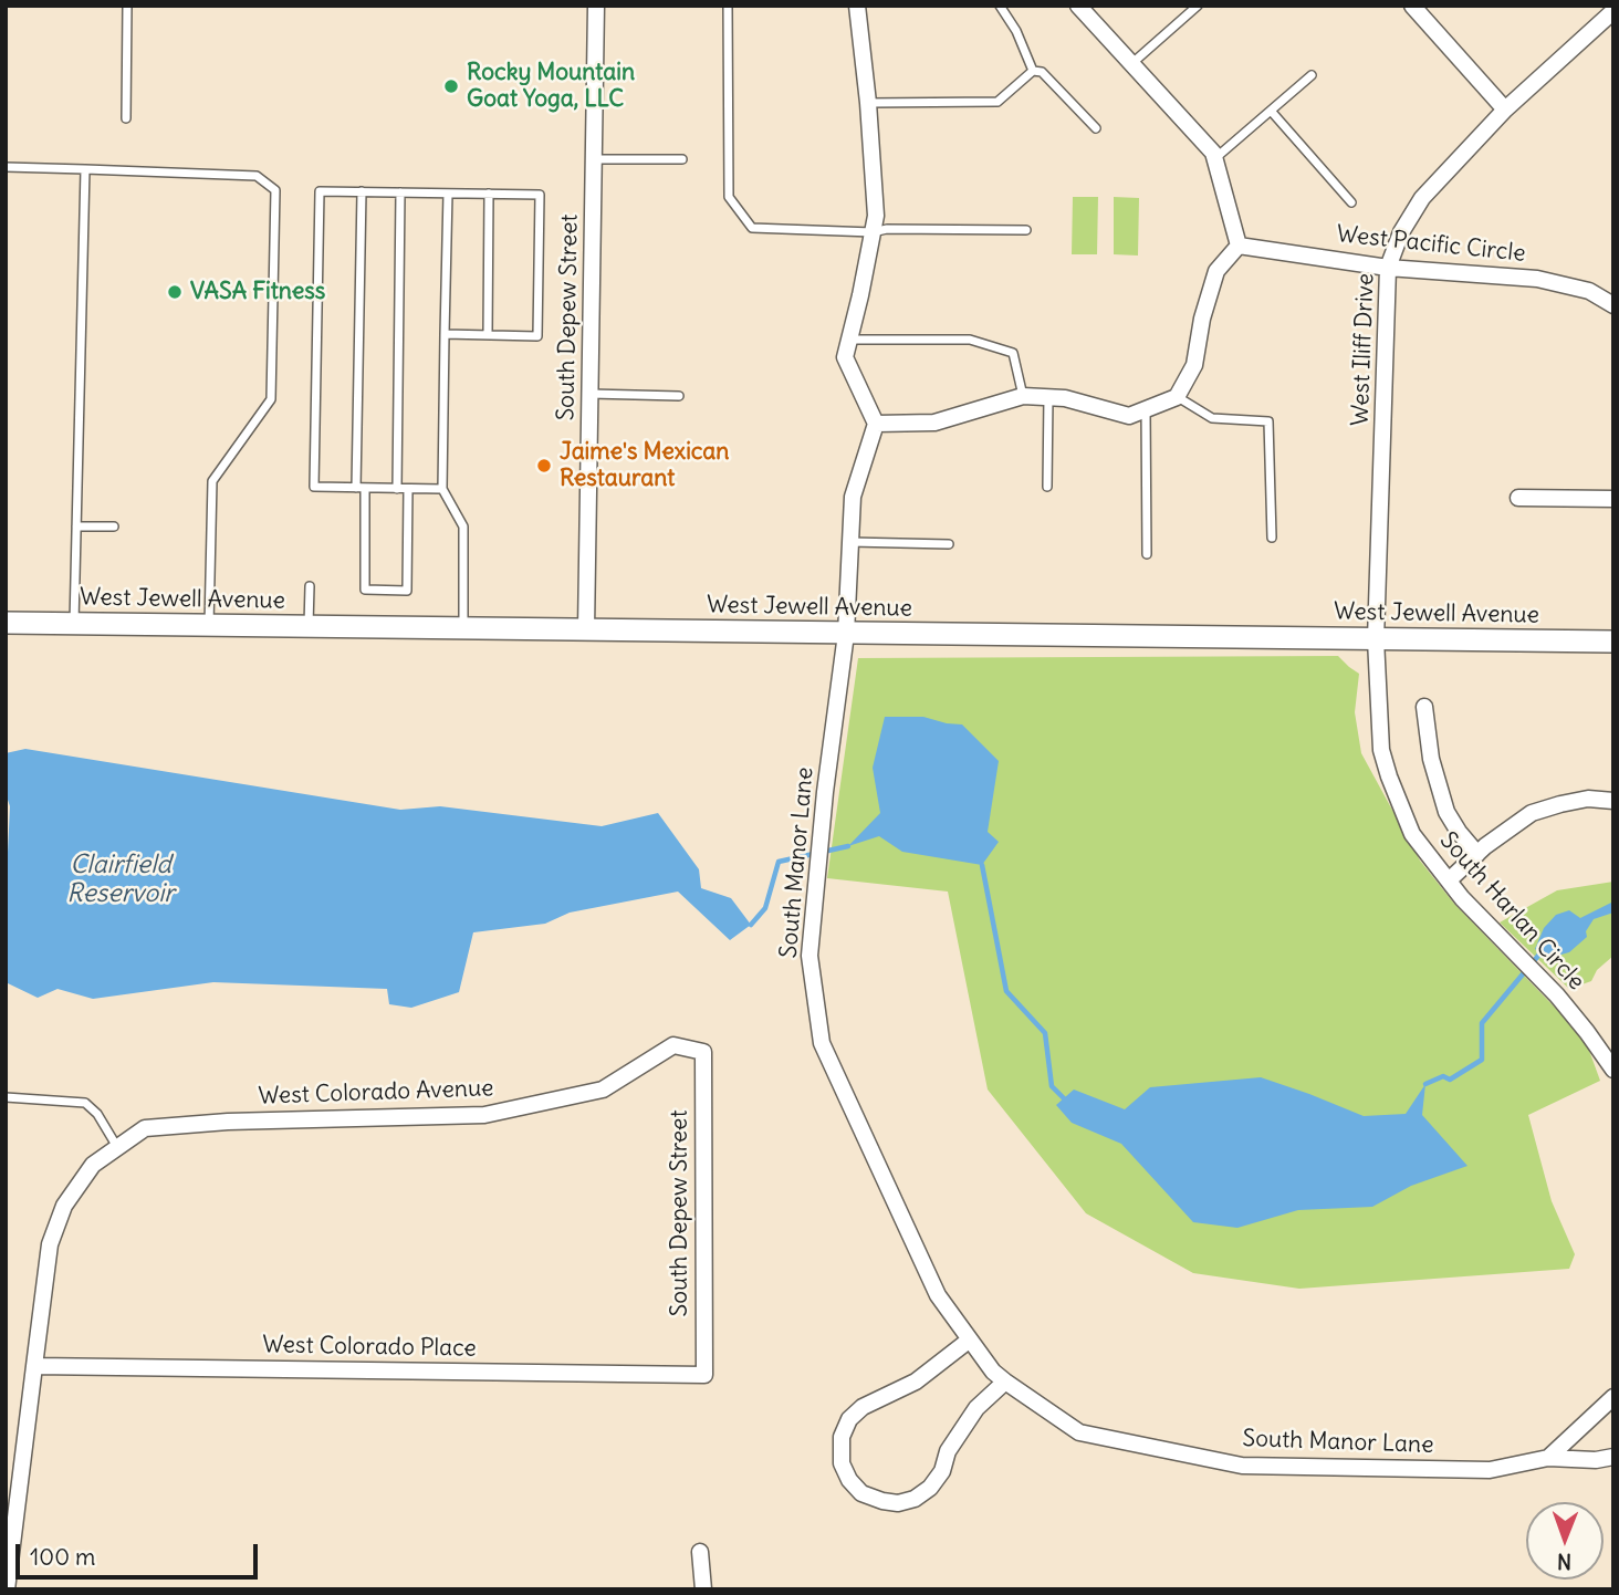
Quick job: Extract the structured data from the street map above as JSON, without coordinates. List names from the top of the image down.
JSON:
{
  "streets": {
    "main road": ["West Jewell Avenue"],
    "street": [
      "West Pacific Circle",
      "South Depew Street",
      "West Iliff Drive",
      "South Manor Lane",
      "South Harlan Circle",
      "West Colorado Avenue",
      "West Colorado Place"
    ]
  },
  "crossings": [
    ["West Pacific Circle", "West Iliff Drive"],
    ["South Depew Street", "West Jewell Avenue"],
    ["South Depew Street", "West Colorado Avenue"],
    ["South Depew Street", "West Colorado Place"],
    ["West Iliff Drive", "West Jewell Avenue"],
    ["West Iliff Drive", "South Harlan Circle"],
    ["West Jewell Avenue", "South Manor Lane"],
    ["West Jewell Avenue", "South Harlan Circle"],
    ["West Colorado Avenue", "West Colorado Place"]
  ],
  "water": ["Clairfield Reservoir"],
  "places": ["Rocky Mountain Goat Yoga, LLC", "VASA Fitness", "Jaime's Mexican Restaurant"],
  "scale_bar": "100 m",
  "north": "bottom"
}
